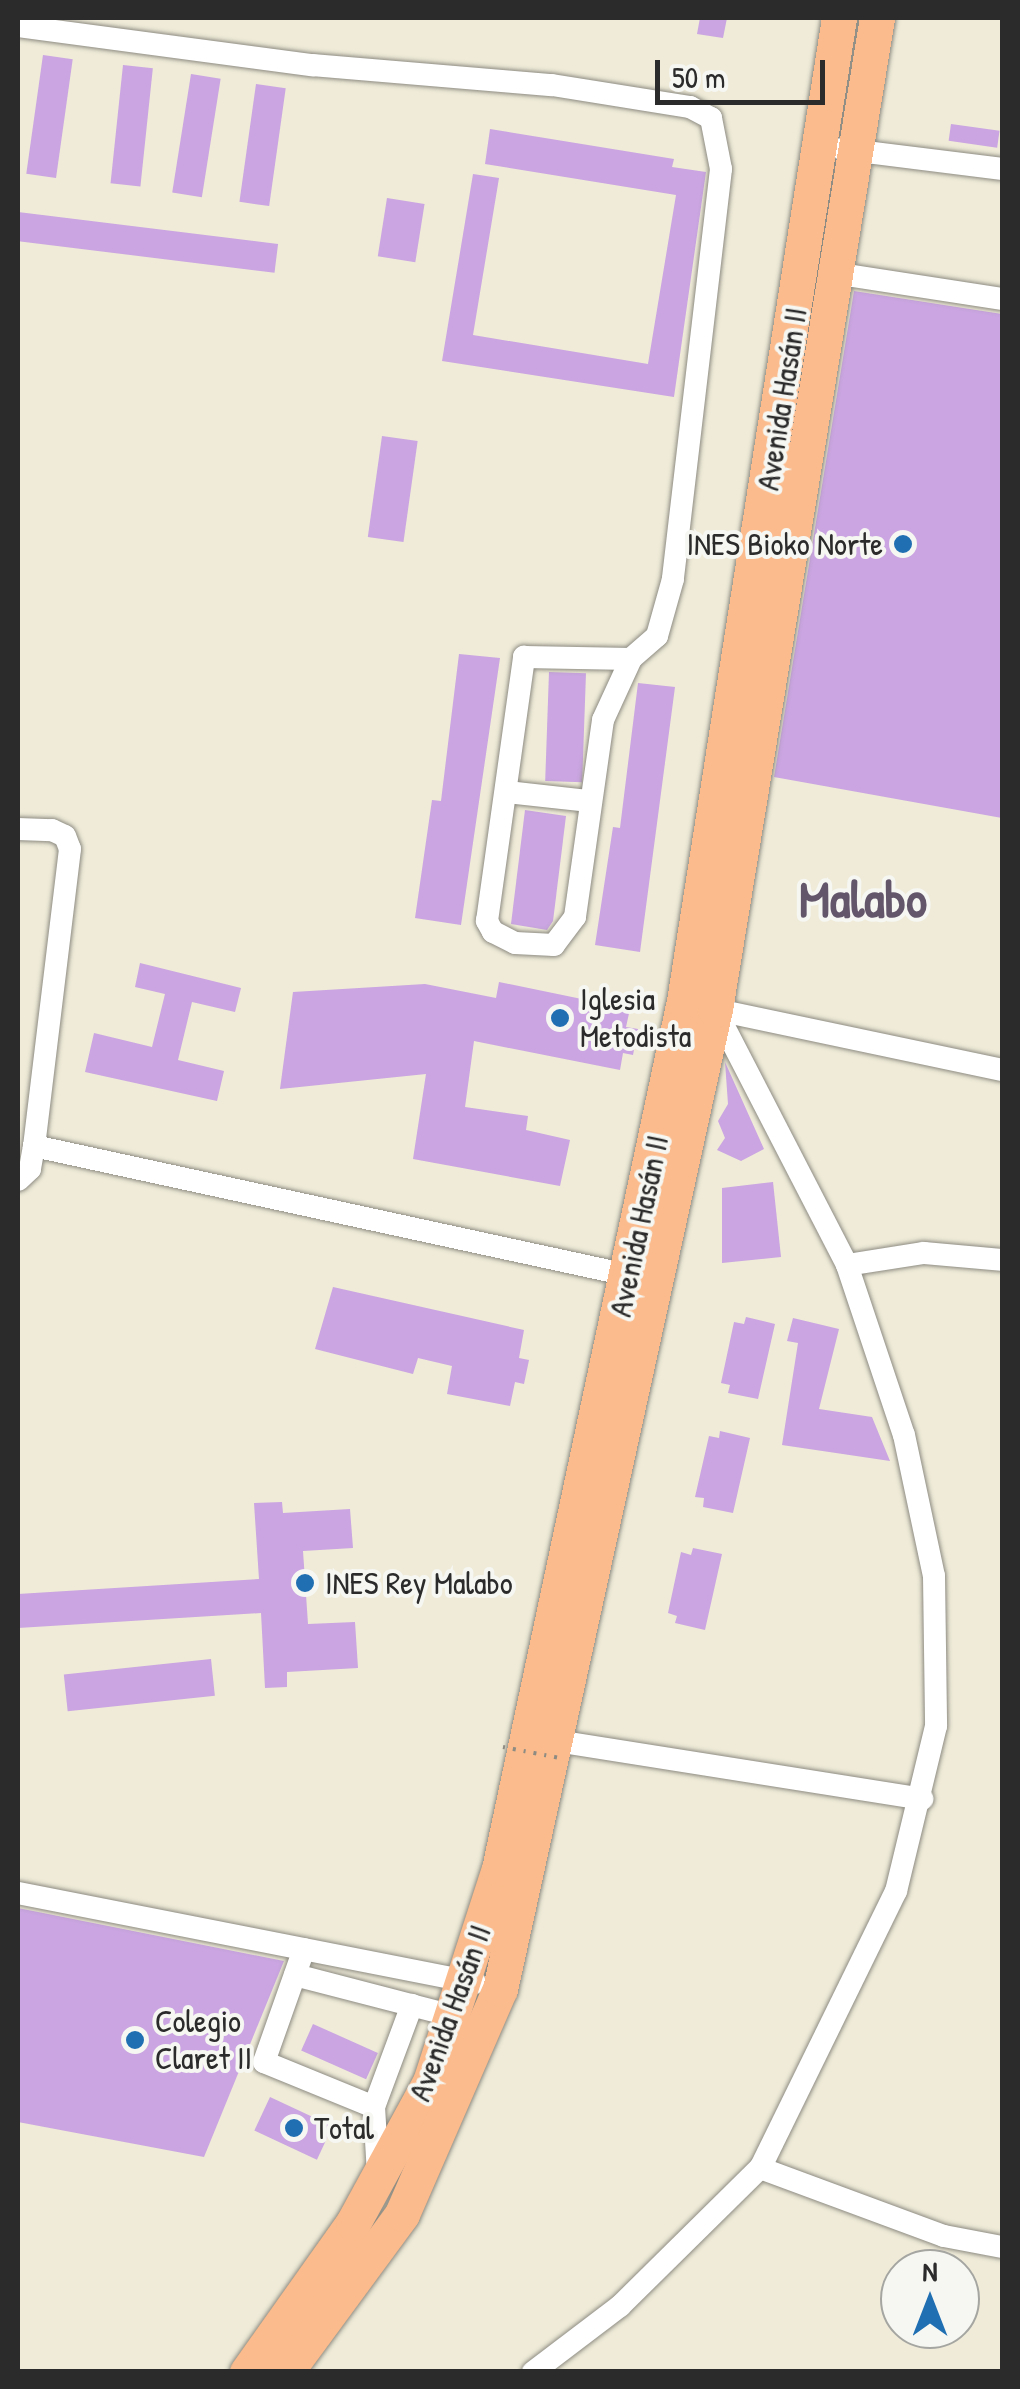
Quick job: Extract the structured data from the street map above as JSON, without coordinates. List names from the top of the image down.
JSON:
{
  "streets": {
    "main road": ["Avenida Hasán II"]
  },
  "districts": ["Malabo"],
  "places": [
    "INES Bioko Norte",
    "Iglesia Metodista",
    "INES Rey Malabo",
    "Colegio Claret II",
    "Total"
  ],
  "scale_bar": "50 m",
  "north": "top"
}
